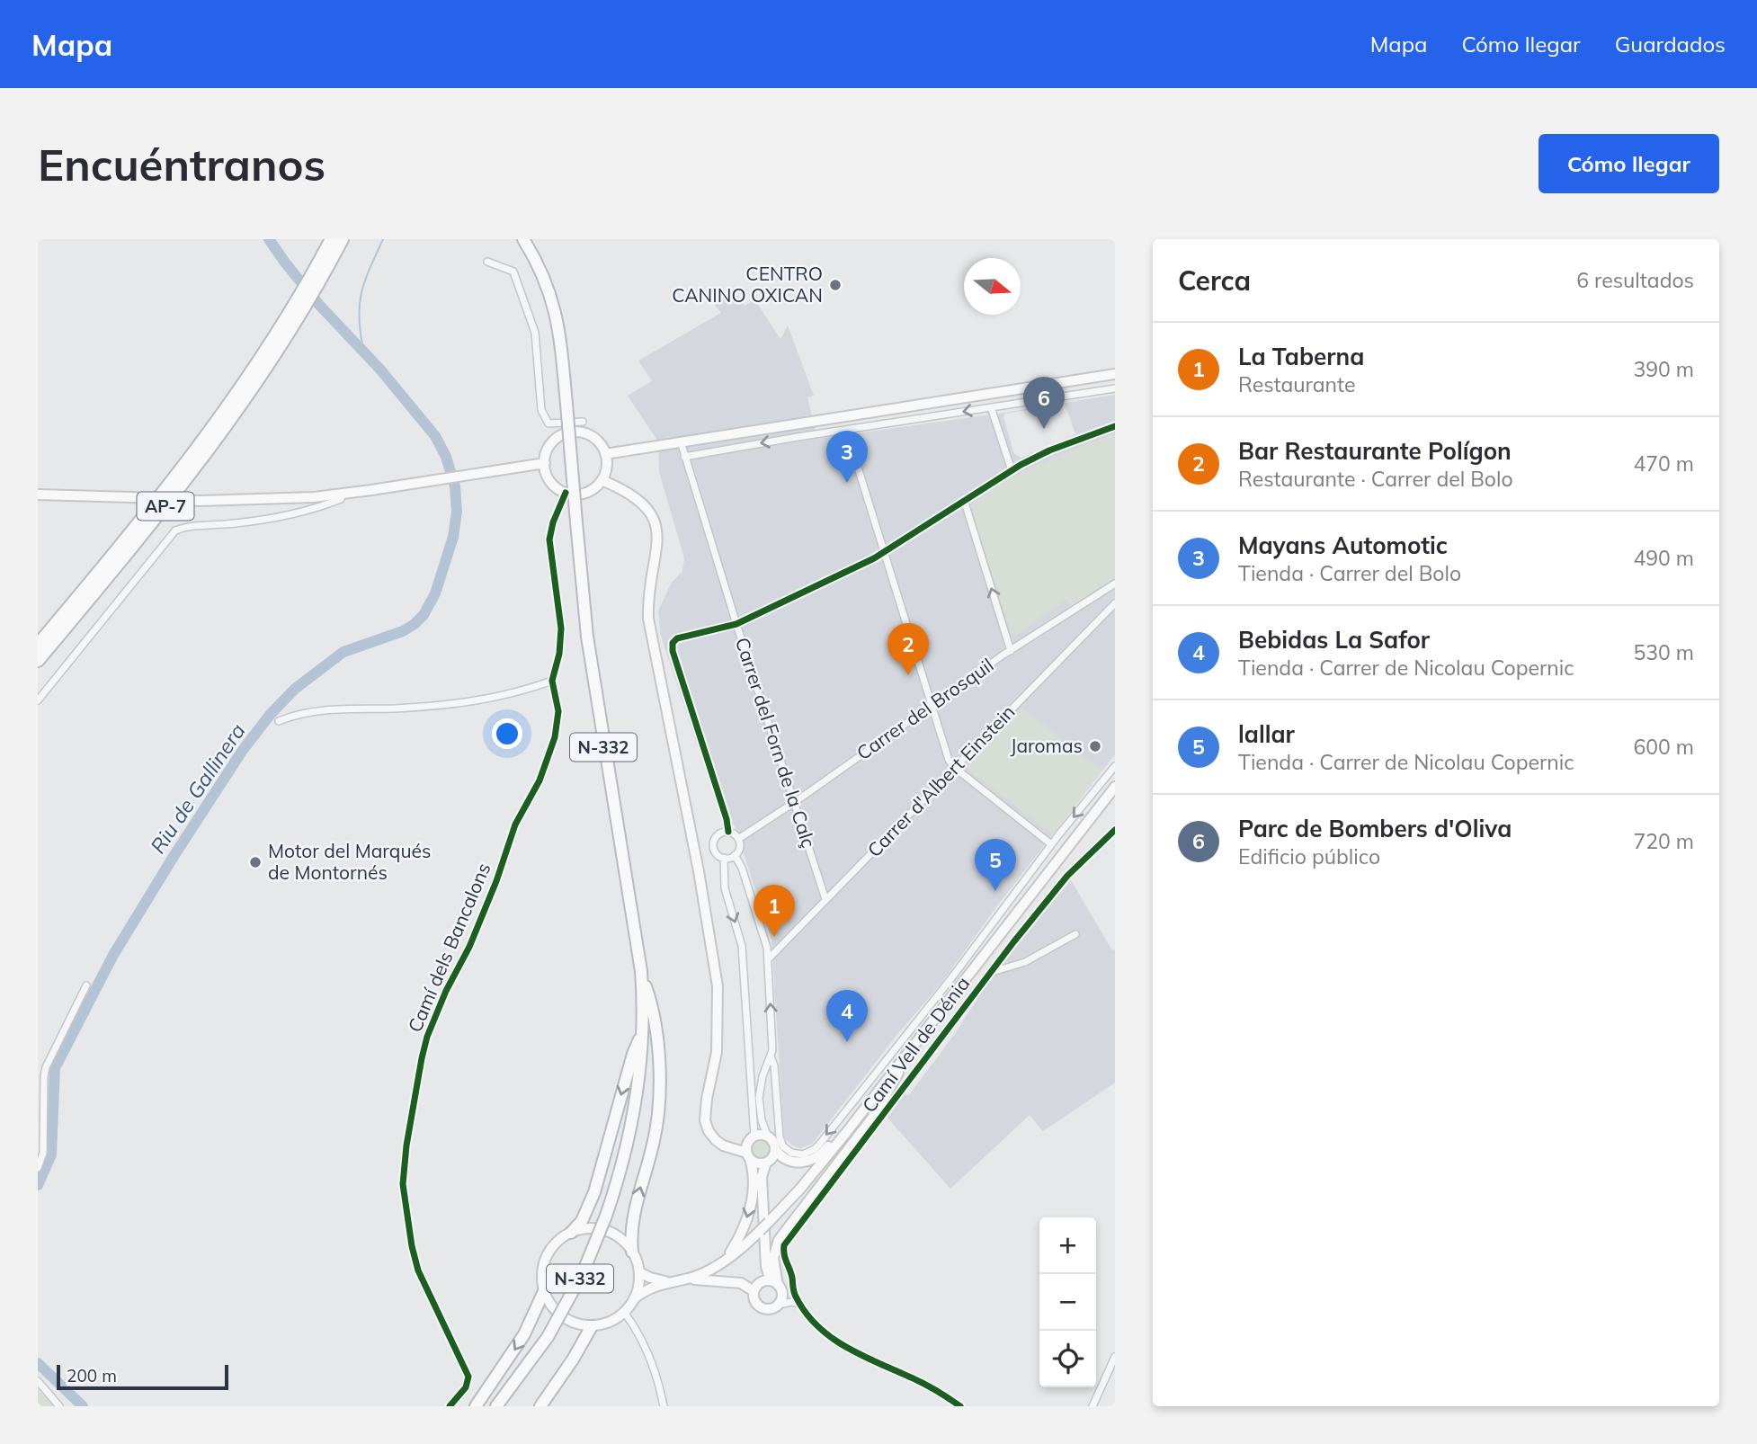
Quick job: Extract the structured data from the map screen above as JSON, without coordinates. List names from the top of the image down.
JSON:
{
  "streets": {
    "highway": ["AP-7", "N-332"],
    "street": [
      "Carrer del Brosquil",
      "Carrer del Forn de la Calç",
      "Carrer d'Albert Einstein",
      "Camí dels Bancalons",
      "Camí Vell de Dénia"
    ]
  },
  "crossings": [
    ["Carrer del Brosquil", "Carrer del Forn de la Calç"],
    ["Carrer del Forn de la Calç", "Carrer d'Albert Einstein"]
  ],
  "water": ["Riu de Gallinera"],
  "places": ["CENTRO CANINO OXICAN", "Jaromas", "Motor del Marqués de Montornés"],
  "scale_bar": "200 m",
  "north": "right",
  "page": {
    "header": "Mapa",
    "nav": ["Mapa", "Cómo llegar", "Guardados"],
    "buttons": "Cómo llegar",
    "title": "Encuéntranos",
    "heading": ["Cerca", "6 resultados"],
    "list": [
      {
        "mark": "1",
        "name": "La Taberna",
        "note": "Restaurante",
        "value": "390 m"
      },
      {
        "mark": "2",
        "name": "Bar Restaurante Polígon",
        "note": "Restaurante · Carrer del Bolo",
        "value": "470 m"
      },
      {
        "mark": "3",
        "name": "Mayans Automotic",
        "note": "Tienda · Carrer del Bolo",
        "value": "490 m"
      },
      {
        "mark": "4",
        "name": "Bebidas La Safor",
        "note": "Tienda · Carrer de Nicolau Copernic",
        "value": "530 m"
      },
      {
        "mark": "5",
        "name": "lallar",
        "note": "Tienda · Carrer de Nicolau Copernic",
        "value": "600 m"
      },
      {
        "mark": "6",
        "name": "Parc de Bombers d'Oliva",
        "note": "Edificio público",
        "value": "720 m"
      }
    ],
    "pins": [
      "6",
      "3",
      "2",
      "5",
      "1",
      "4"
    ],
    "map_buttons": ["+", "−"],
    "scale": "200 m"
  }
}
